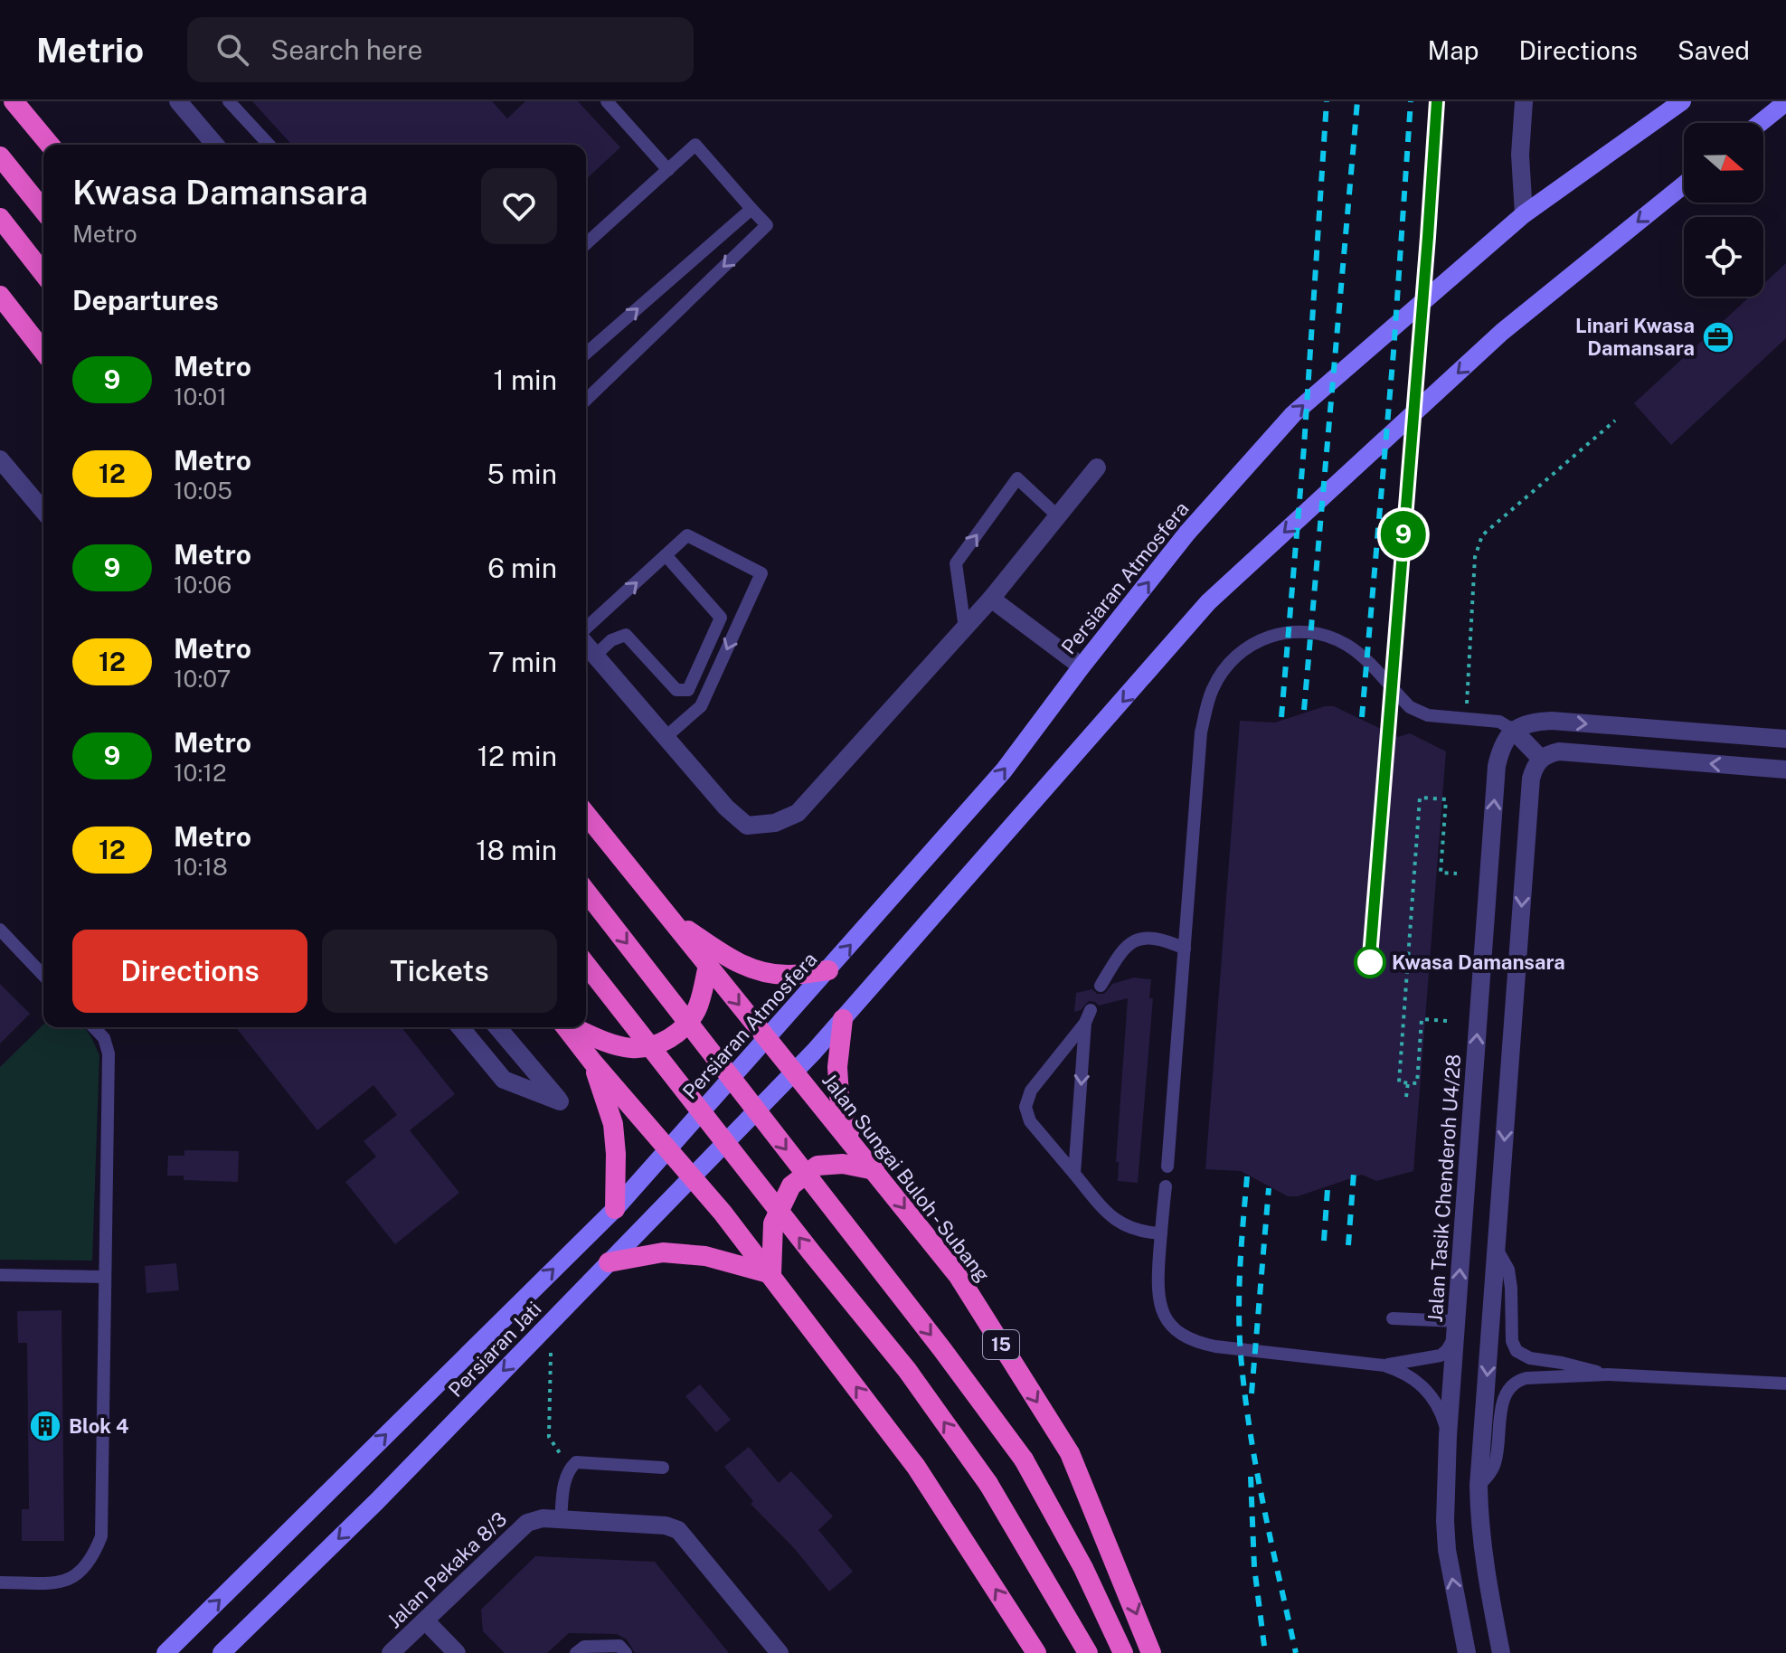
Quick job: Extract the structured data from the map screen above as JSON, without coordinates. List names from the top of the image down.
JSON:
{
  "streets": {
    "highway": ["Jalan Sungai Buloh - Subang", "15"],
    "main road": ["Persiaran Atmosfera", "Persiaran Jati"],
    "street": ["Jalan Tasik Chenderoh U4/28", "Jalan Pekaka 8/3"]
  },
  "crossings": [
    ["Persiaran Atmosfera", "Jalan Sungai Buloh - Subang"],
    ["Persiaran Atmosfera", "Persiaran Jati"],
    ["Jalan Sungai Buloh - Subang", "Persiaran Jati"]
  ],
  "places": {
    "office": ["Linari Kwasa Damansara"],
    "other": ["Kwasa Damansara"],
    "building": ["Blok 4"]
  },
  "lines": ["metro line 9"],
  "north": "right",
  "page": {
    "header": "Metrio",
    "search": "Search here",
    "nav": ["Map", "Directions", "Saved"],
    "on_map": "9",
    "heading": [
      ["Kwasa Damansara", "Metro"],
      "Departures"
    ],
    "list": [
      {
        "mark": "9",
        "name": "Metro",
        "note": "10:01",
        "value": "1 min"
      },
      {
        "mark": "12",
        "name": "Metro",
        "note": "10:05",
        "value": "5 min"
      },
      {
        "mark": "9",
        "name": "Metro",
        "note": "10:06",
        "value": "6 min"
      },
      {
        "mark": "12",
        "name": "Metro",
        "note": "10:07",
        "value": "7 min"
      },
      {
        "mark": "9",
        "name": "Metro",
        "note": "10:12",
        "value": "12 min"
      },
      {
        "mark": "12",
        "name": "Metro",
        "note": "10:18",
        "value": "18 min"
      }
    ],
    "buttons": ["Directions", "Tickets"]
  }
}
